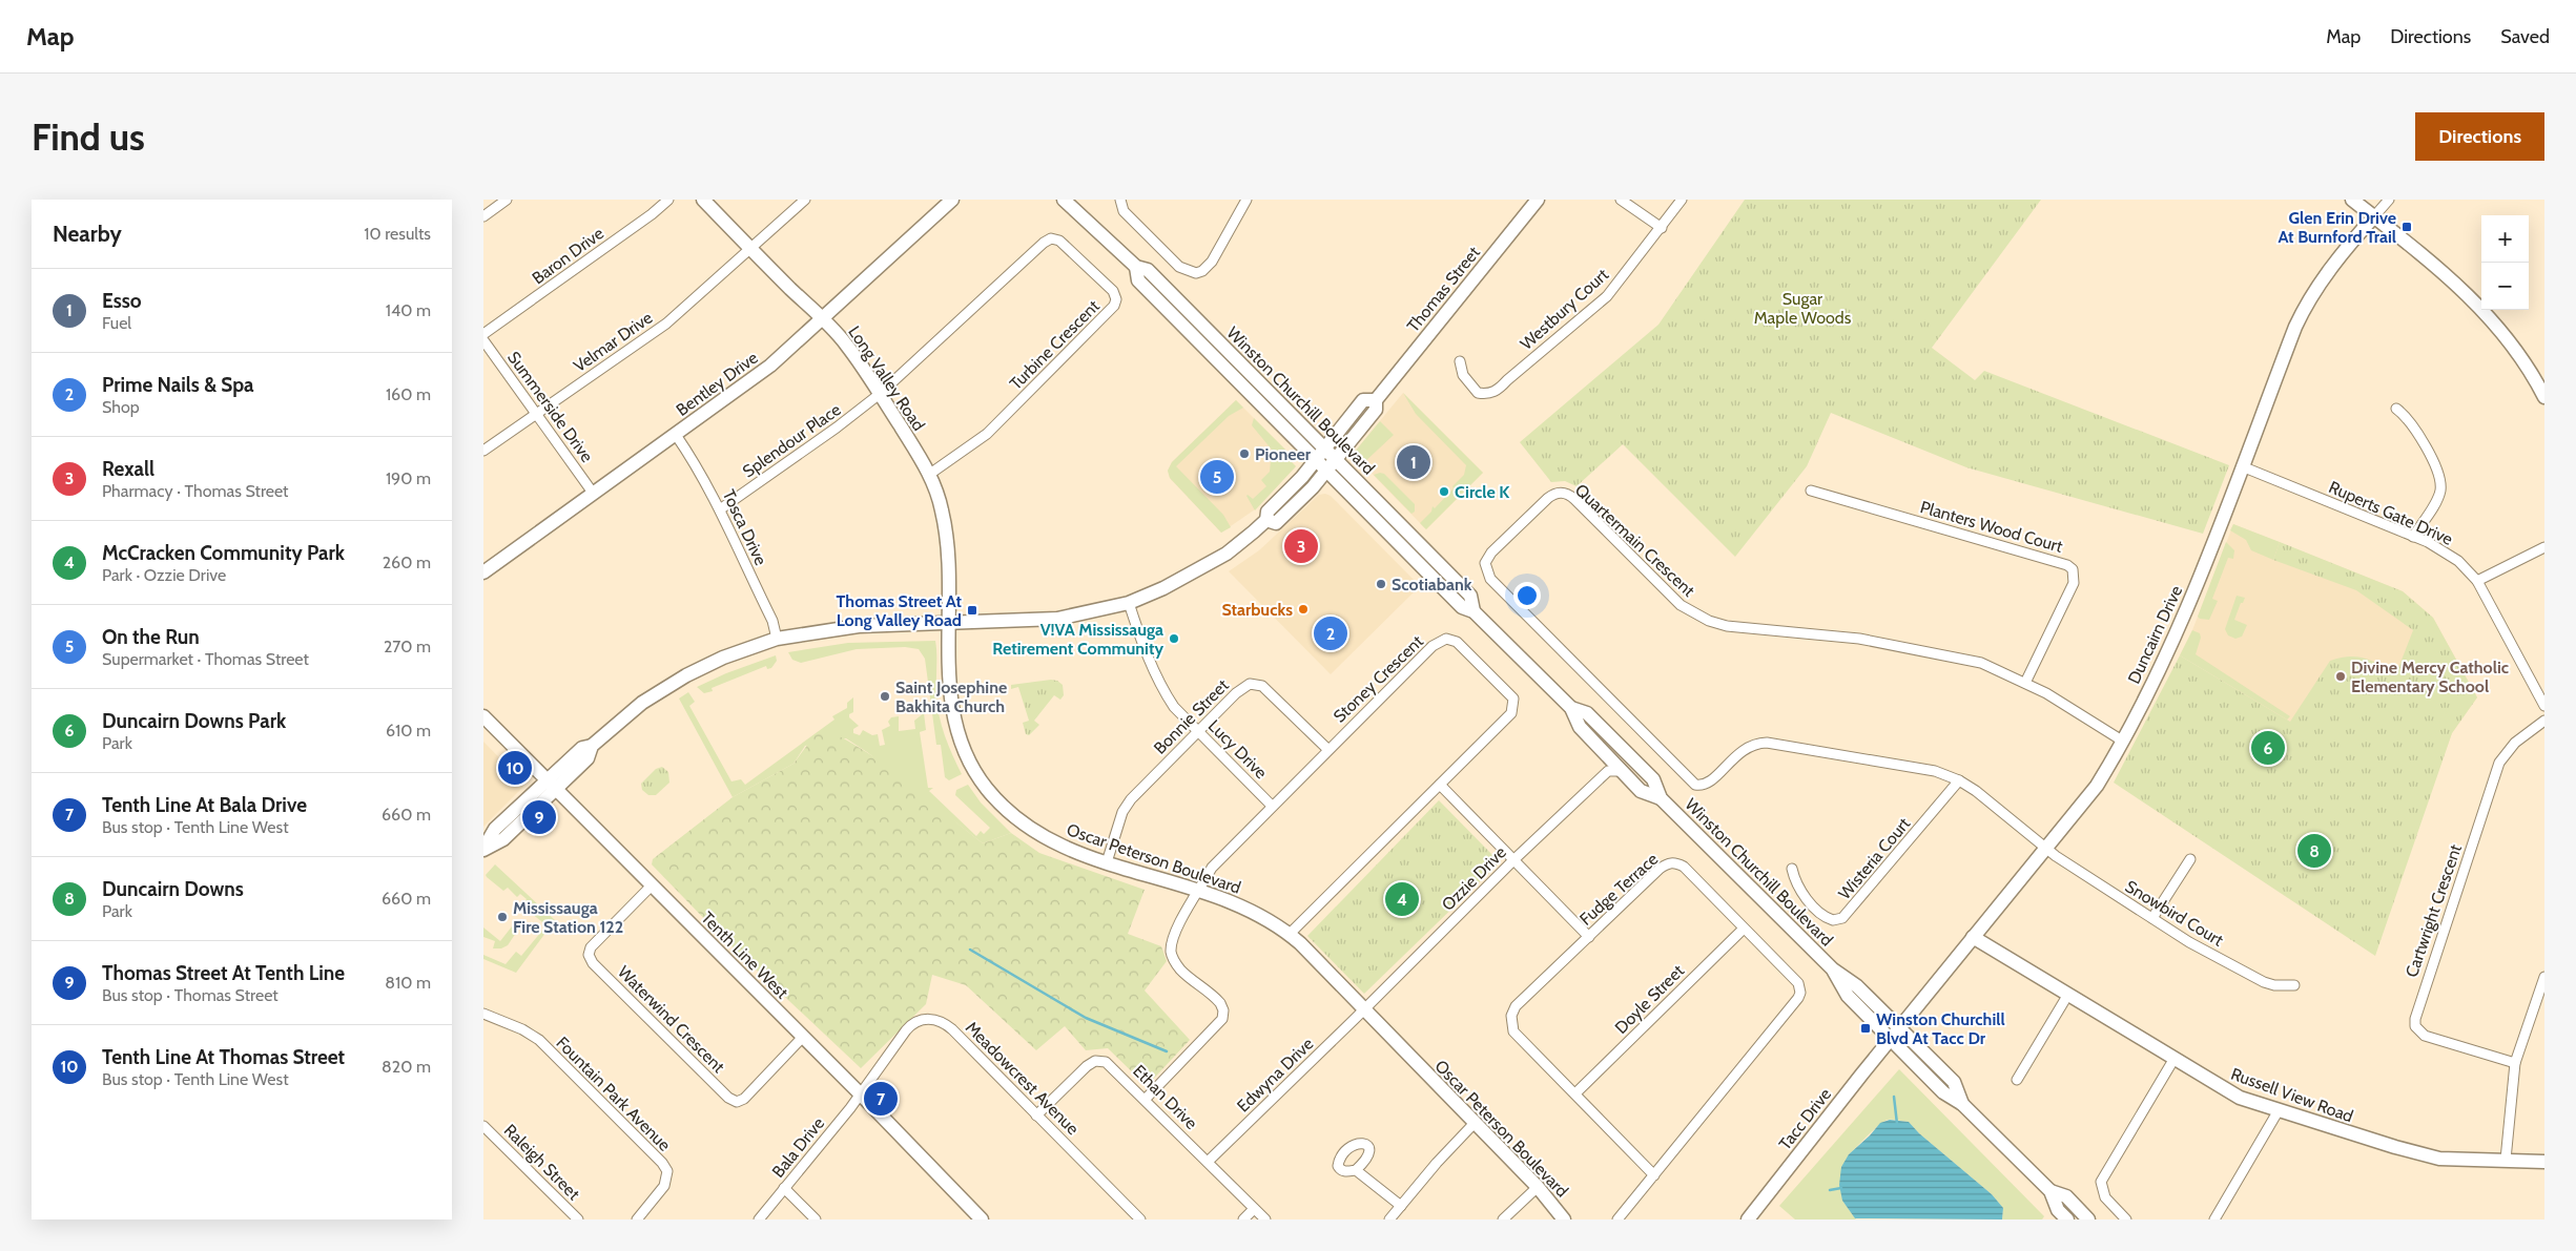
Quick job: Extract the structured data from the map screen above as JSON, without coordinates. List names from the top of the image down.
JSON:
{
  "streets": {
    "street": [
      "Baron Drive",
      "Thomas Street",
      "Westbury Court",
      "Velmar Drive",
      "Turbine Crescent",
      "Long Valley Road",
      "Bentley Drive",
      "Winston Churchill Boulevard",
      "Summerside Drive",
      "Splendour Place",
      "Ruperts Gate Drive",
      "Planters Wood Court",
      "Tosca Drive",
      "Quartermain Crescent",
      "Duncairn Drive",
      "Stoney Crescent",
      "Bonnie Street",
      "Lucy Drive",
      "Oscar Peterson Boulevard",
      "Wisteria Court",
      "Ozzie Drive",
      "Fudge Terrace",
      "Cartwright Crescent",
      "Snowbird Court",
      "Tenth Line West",
      "Doyle Street",
      "Waterwind Crescent",
      "Edwyna Drive",
      "Meadowcrest Avenue",
      "Fountain Park Avenue",
      "Russell View Road",
      "Ethan Drive",
      "Tacc Drive",
      "Bala Drive",
      "Raleigh Street"
    ]
  },
  "crossings": [
    ["Thomas Street", "Long Valley Road"],
    ["Thomas Street", "Winston Churchill Boulevard"],
    ["Thomas Street", "Tosca Drive"],
    ["Thomas Street", "Lucy Drive"],
    ["Thomas Street", "Oscar Peterson Boulevard"],
    ["Thomas Street", "Tenth Line West"],
    ["Velmar Drive", "Long Valley Road"],
    ["Velmar Drive", "Summerside Drive"],
    ["Turbine Crescent", "Long Valley Road"],
    ["Turbine Crescent", "Splendour Place"],
    ["Long Valley Road", "Bentley Drive"],
    ["Long Valley Road", "Splendour Place"],
    ["Long Valley Road", "Oscar Peterson Boulevard"],
    ["Bentley Drive", "Summerside Drive"],
    ["Bentley Drive", "Tosca Drive"],
    ["Winston Churchill Boulevard", "Duncairn Drive"],
    ["Winston Churchill Boulevard", "Ozzie Drive"],
    ["Winston Churchill Boulevard", "Tacc Drive"],
    ["Splendour Place", "Tosca Drive"],
    ["Ruperts Gate Drive", "Duncairn Drive"],
    ["Planters Wood Court", "Quartermain Crescent"],
    ["Quartermain Crescent", "Duncairn Drive"],
    ["Quartermain Crescent", "Wisteria Court"],
    ["Quartermain Crescent", "Snowbird Court"],
    ["Duncairn Drive", "Snowbird Court"],
    ["Duncairn Drive", "Russell View Road"],
    ["Duncairn Drive", "Tacc Drive"],
    ["Stoney Crescent", "Bonnie Street"],
    ["Stoney Crescent", "Lucy Drive"],
    ["Stoney Crescent", "Oscar Peterson Boulevard"],
    ["Stoney Crescent", "Ethan Drive"],
    ["Bonnie Street", "Lucy Drive"],
    ["Bonnie Street", "Oscar Peterson Boulevard"],
    ["Oscar Peterson Boulevard", "Ozzie Drive"],
    ["Oscar Peterson Boulevard", "Edwyna Drive"],
    ["Ozzie Drive", "Edwyna Drive"],
    ["Fudge Terrace", "Doyle Street"],
    ["Tenth Line West", "Waterwind Crescent"],
    ["Tenth Line West", "Meadowcrest Avenue"],
    ["Tenth Line West", "Bala Drive"],
    ["Edwyna Drive", "Ethan Drive"],
    ["Meadowcrest Avenue", "Ethan Drive"],
    ["Meadowcrest Avenue", "Bala Drive"]
  ],
  "parks": ["Sugar Maple Woods"],
  "places": {
    "transit": ["Glen Erin Drive At Burnford Trail", "Thomas Street At Long Valley Road", "Winston Churchill Blvd At Tacc Dr"],
    "other": [
      "Pioneer",
      "Circle K",
      "Scotiabank",
      "Starbucks",
      "V!VA Mississauga Retirement Community",
      "Divine Mercy Catholic Elementary School",
      "Saint Josephine Bakhita Church",
      "Mississauga Fire Station 122"
    ]
  },
  "page": {
    "header": "Map",
    "nav": ["Map", "Directions", "Saved"],
    "buttons": "Directions",
    "title": "Find us",
    "heading": ["Nearby", "10 results"],
    "map_buttons": ["+", "−"],
    "list": [
      {
        "mark": "1",
        "name": "Esso",
        "note": "Fuel",
        "value": "140 m"
      },
      {
        "mark": "2",
        "name": "Prime Nails & Spa",
        "note": "Shop",
        "value": "160 m"
      },
      {
        "mark": "3",
        "name": "Rexall",
        "note": "Pharmacy · Thomas Street",
        "value": "190 m"
      },
      {
        "mark": "4",
        "name": "McCracken Community Park",
        "note": "Park · Ozzie Drive",
        "value": "260 m"
      },
      {
        "mark": "5",
        "name": "On the Run",
        "note": "Supermarket · Thomas Street",
        "value": "270 m"
      },
      {
        "mark": "6",
        "name": "Duncairn Downs Park",
        "note": "Park",
        "value": "610 m"
      },
      {
        "mark": "7",
        "name": "Tenth Line At Bala Drive",
        "note": "Bus stop · Tenth Line West",
        "value": "660 m"
      },
      {
        "mark": "8",
        "name": "Duncairn Downs",
        "note": "Park",
        "value": "660 m"
      },
      {
        "mark": "9",
        "name": "Thomas Street At Tenth Line",
        "note": "Bus stop · Thomas Street",
        "value": "810 m"
      },
      {
        "mark": "10",
        "name": "Tenth Line At Thomas Street",
        "note": "Bus stop · Tenth Line West",
        "value": "820 m"
      }
    ],
    "pins": [
      "1",
      "5",
      "3",
      "2",
      "6",
      "10",
      "9",
      "8",
      "4",
      "7"
    ]
  }
}
